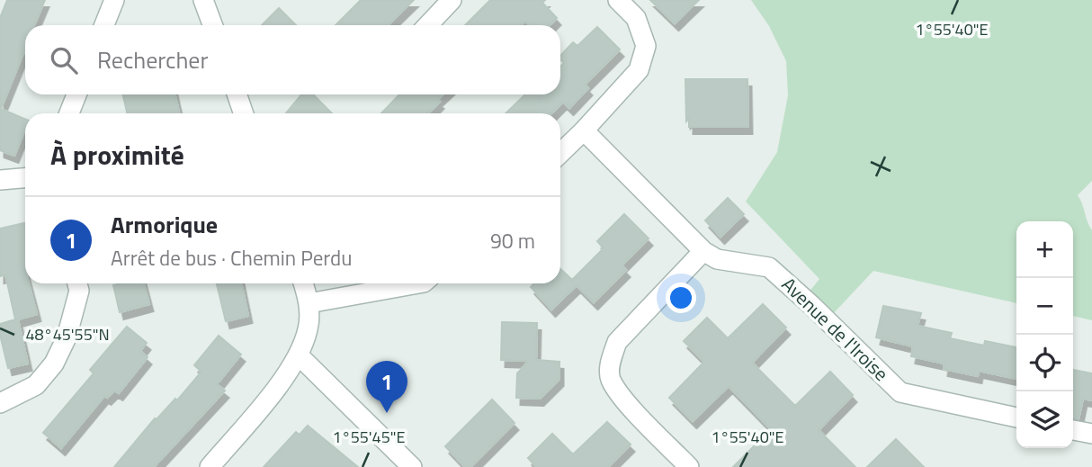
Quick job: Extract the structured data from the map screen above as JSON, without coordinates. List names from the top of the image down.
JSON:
{
  "streets": {
    "street": ["Avenue de l'Iroise"]
  },
  "page": {
    "search": "Rechercher",
    "heading": "À proximité",
    "list": [
      {
        "mark": "1",
        "name": "Armorique",
        "note": "Arrêt de bus · Chemin Perdu",
        "value": "90 m"
      }
    ],
    "map_buttons": ["+", "−"],
    "pins": "1"
  },
  "coordinates": ["1°55'40\"E", "48°45'55\"N", "1°55'45\"E"]
}
